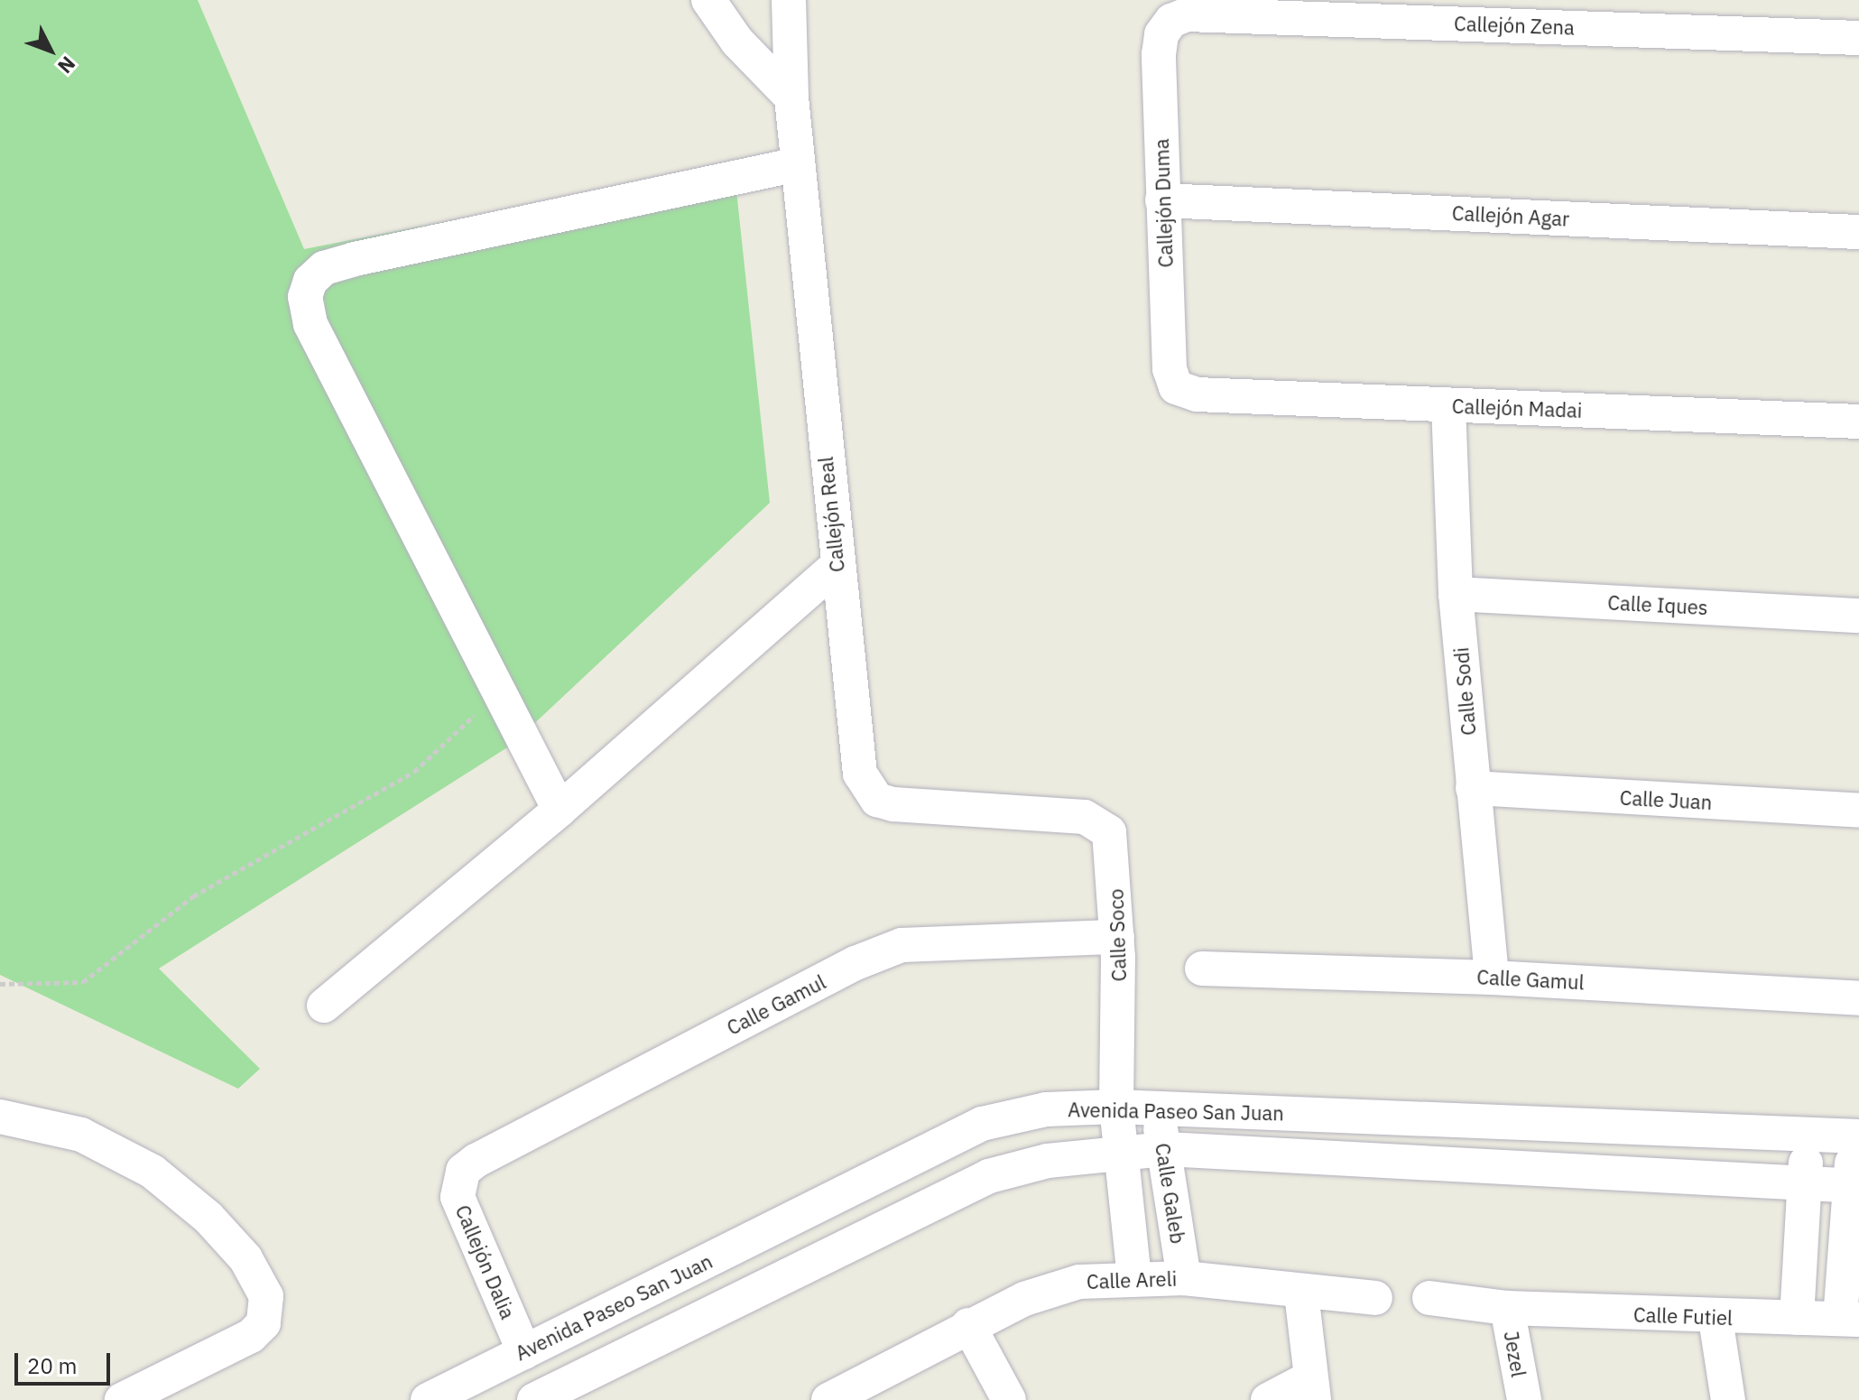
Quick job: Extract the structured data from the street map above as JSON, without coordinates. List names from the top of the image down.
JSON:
{
  "streets": {
    "street": [
      "Callejón Zena",
      "Callejón Duma",
      "Callejón Agar",
      "Callejón Madai",
      "Callejón Real",
      "Calle Iques",
      "Calle Sodi",
      "Calle Juan",
      "Calle Soco",
      "Calle Gamul",
      "Avenida Paseo San Juan",
      "Calle Galeb",
      "Callejón Dalia",
      "Calle Areli",
      "Calle Futiel",
      "Jezel"
    ]
  },
  "crossings": [
    ["Callejón Zena", "Callejón Duma"],
    ["Callejón Duma", "Callejón Agar"],
    ["Callejón Duma", "Callejón Madai"],
    ["Callejón Madai", "Calle Sodi"],
    ["Callejón Real", "Calle Soco"],
    ["Calle Iques", "Calle Sodi"],
    ["Calle Sodi", "Calle Juan"],
    ["Calle Sodi", "Calle Gamul"],
    ["Calle Soco", "Calle Gamul"],
    ["Calle Soco", "Avenida Paseo San Juan"],
    ["Calle Gamul", "Callejón Dalia"],
    ["Avenida Paseo San Juan", "Calle Galeb"],
    ["Avenida Paseo San Juan", "Callejón Dalia"],
    ["Calle Galeb", "Calle Areli"],
    ["Calle Futiel", "Jezel"]
  ],
  "scale_bar": "20 m",
  "north": "bottom right"
}
